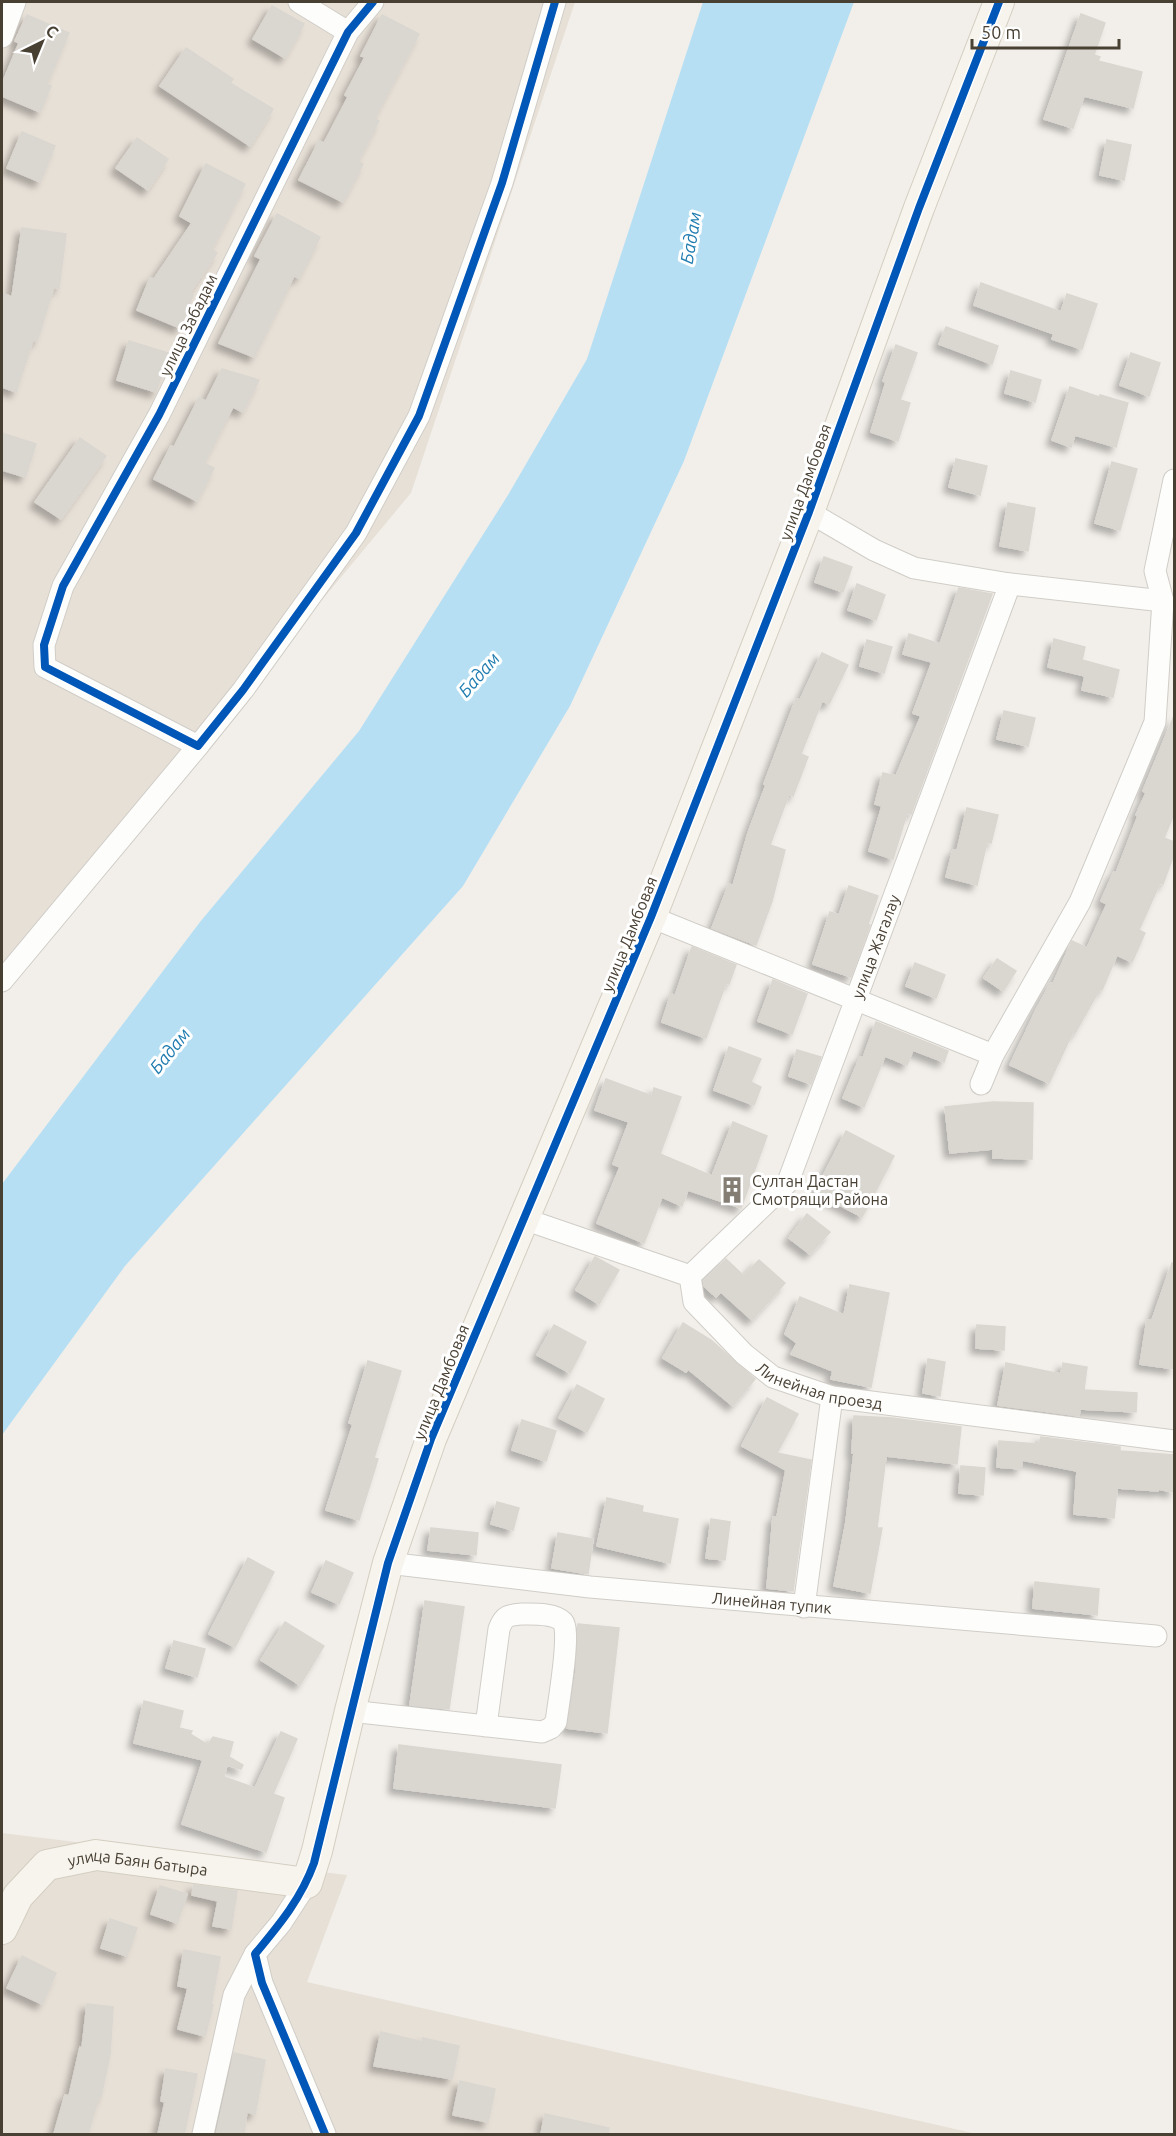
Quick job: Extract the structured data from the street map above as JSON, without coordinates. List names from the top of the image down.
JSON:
{
  "streets": {
    "street": [
      "улица Забадам",
      "улица Дамбовая",
      "улица Жагалау",
      "Линейная проезд",
      "Линейная тупик",
      "улица Баян батыра"
    ]
  },
  "crossings": [
    ["улица Дамбовая", "Линейная тупик"],
    ["улица Дамбовая", "улица Баян батыра"],
    ["улица Жагалау", "Линейная проезд"]
  ],
  "water": ["Бадам"],
  "places": {
    "building": ["Султан Дастан Смотрящи Района"]
  },
  "scale_bar": "50 m",
  "north": "top right"
}
